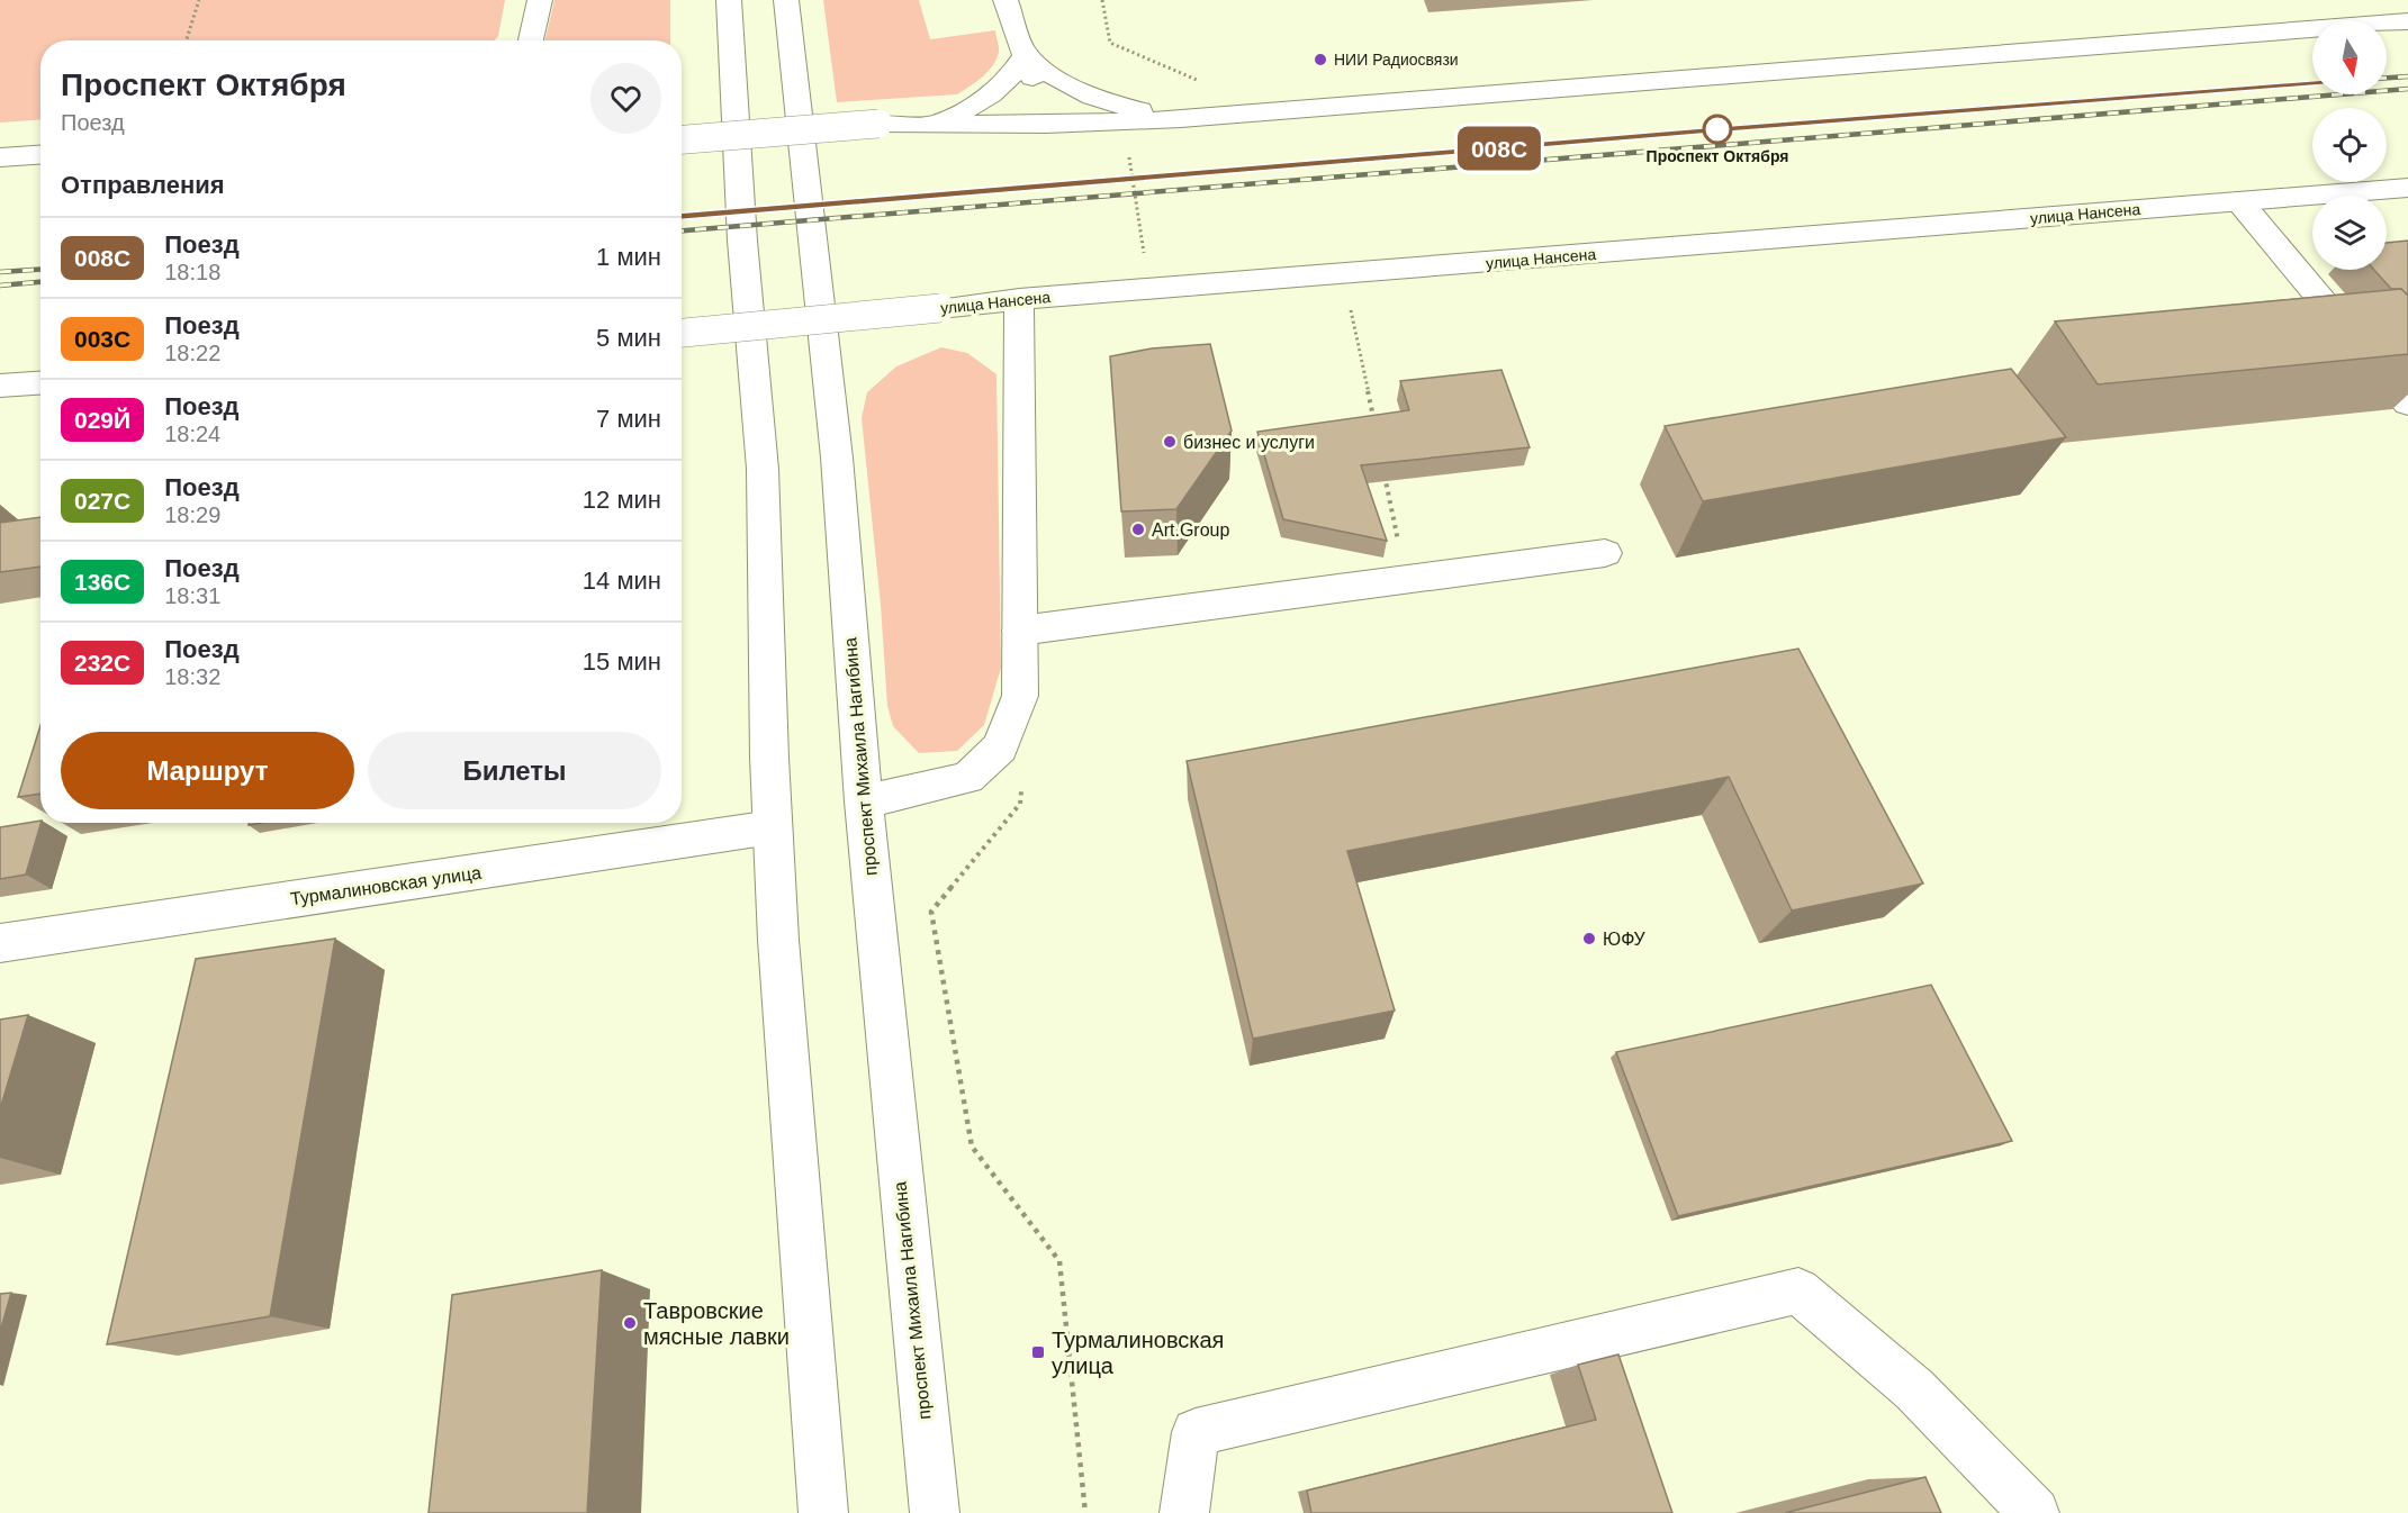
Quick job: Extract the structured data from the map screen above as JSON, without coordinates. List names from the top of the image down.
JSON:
{
  "streets": {
    "main road": ["улица Нансена", "проспект Михаила Нагибина", "Турмалиновская улица"]
  },
  "places": {
    "other": [
      "НИИ Радиосвязи",
      "Проспект Октября",
      "бизнес и услуги",
      "Art.Group",
      "ЮФУ",
      "Тавровские мясные лавки"
    ],
    "transit": ["Турмалиновская улица"]
  },
  "north": "bottom",
  "page": {
    "on_map": "008С",
    "heading": [
      ["Проспект Октября", "Поезд"],
      "Отправления"
    ],
    "list": [
      {
        "mark": "008С",
        "name": "Поезд",
        "note": "18:18",
        "value": "1 мин"
      },
      {
        "mark": "003С",
        "name": "Поезд",
        "note": "18:22",
        "value": "5 мин"
      },
      {
        "mark": "029Й",
        "name": "Поезд",
        "note": "18:24",
        "value": "7 мин"
      },
      {
        "mark": "027С",
        "name": "Поезд",
        "note": "18:29",
        "value": "12 мин"
      },
      {
        "mark": "136С",
        "name": "Поезд",
        "note": "18:31",
        "value": "14 мин"
      },
      {
        "mark": "232C",
        "name": "Поезд",
        "note": "18:32",
        "value": "15 мин"
      }
    ],
    "buttons": ["Маршрут", "Билеты"]
  }
}
